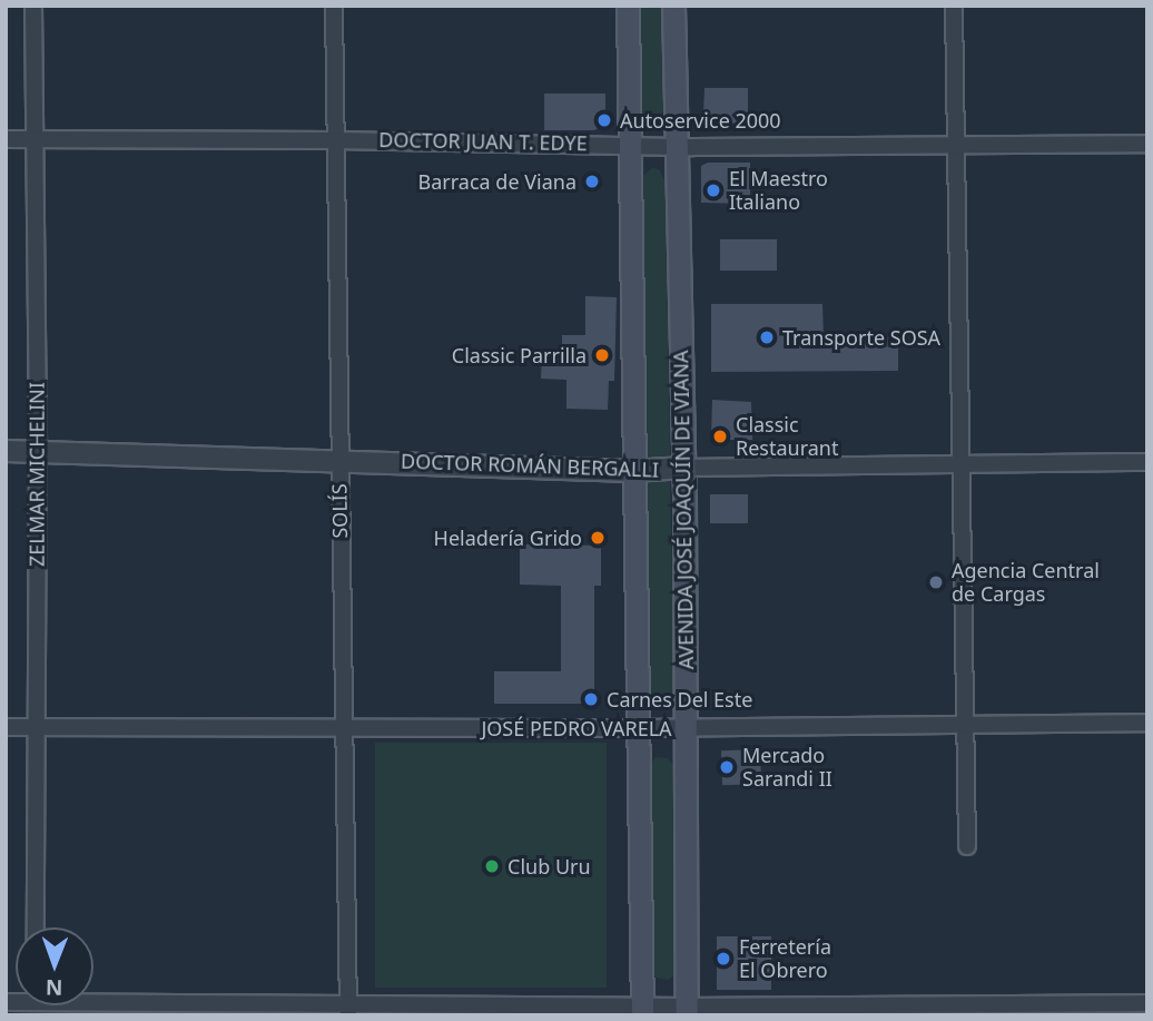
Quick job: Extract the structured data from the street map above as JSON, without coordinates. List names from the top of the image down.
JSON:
{
  "streets": {
    "main road": ["AVENIDA JOSÉ JOAQUÍN DE VIANA"],
    "street": [
      "DOCTOR JUAN T. EDYE",
      "DOCTOR ROMÁN BERGALLI",
      "ZELMAR MICHELINI",
      "SOLÍS",
      "JOSÉ PEDRO VARELA"
    ]
  },
  "crossings": [
    ["DOCTOR JUAN T. EDYE", "ZELMAR MICHELINI"],
    ["DOCTOR JUAN T. EDYE", "AVENIDA JOSÉ JOAQUÍN DE VIANA"],
    ["DOCTOR JUAN T. EDYE", "SOLÍS"],
    ["DOCTOR ROMÁN BERGALLI", "ZELMAR MICHELINI"],
    ["DOCTOR ROMÁN BERGALLI", "AVENIDA JOSÉ JOAQUÍN DE VIANA"],
    ["DOCTOR ROMÁN BERGALLI", "SOLÍS"],
    ["ZELMAR MICHELINI", "JOSÉ PEDRO VARELA"],
    ["AVENIDA JOSÉ JOAQUÍN DE VIANA", "JOSÉ PEDRO VARELA"],
    ["SOLÍS", "JOSÉ PEDRO VARELA"]
  ],
  "places": [
    "Autoservice 2000",
    "Barraca de Viana",
    "El Maestro Italiano",
    "Transporte SOSA",
    "Classic Parrilla",
    "Classic Restaurant",
    "Heladería Grido",
    "Agencia Central de Cargas",
    "Carnes Del Este",
    "Mercado Sarandi II",
    "Club Uru",
    "Ferretería El Obrero"
  ],
  "north": "bottom"
}
